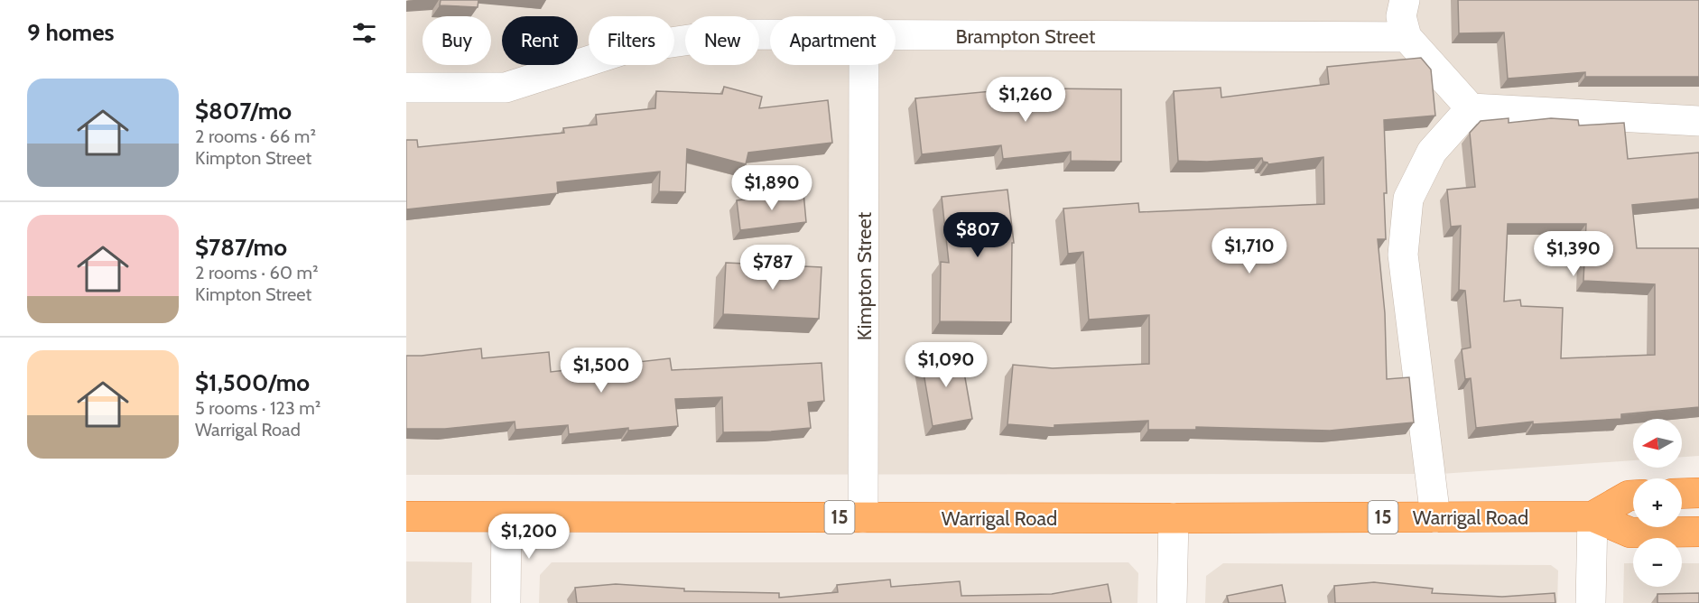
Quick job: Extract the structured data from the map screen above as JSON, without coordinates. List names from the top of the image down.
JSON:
{
  "streets": {
    "highway": ["15", "Warrigal Road"],
    "street": ["Brampton Street", "Kimpton Street"]
  },
  "crossings": [
    ["Kimpton Street", "Warrigal Road"]
  ],
  "north": "left",
  "page": {
    "heading": "9 homes",
    "chip": [
      "Buy",
      "Rent",
      "Filters",
      "New",
      "Apartment"
    ],
    "list": [
      {
        "name": "$807/mo",
        "note": "2 rooms · 66 m² · Kimpton Street"
      },
      {
        "name": "$787/mo",
        "note": "2 rooms · 60 m² · Kimpton Street"
      },
      {
        "name": "$1,500/mo",
        "note": "5 rooms · 123 m² · Warrigal Road"
      }
    ],
    "price": [
      "$1,260",
      "$1,890",
      "$807",
      "$1,710",
      "$1,390",
      "$787",
      "$1,090",
      "$1,500",
      "$1,200"
    ],
    "map_buttons": ["+", "−"]
  }
}
